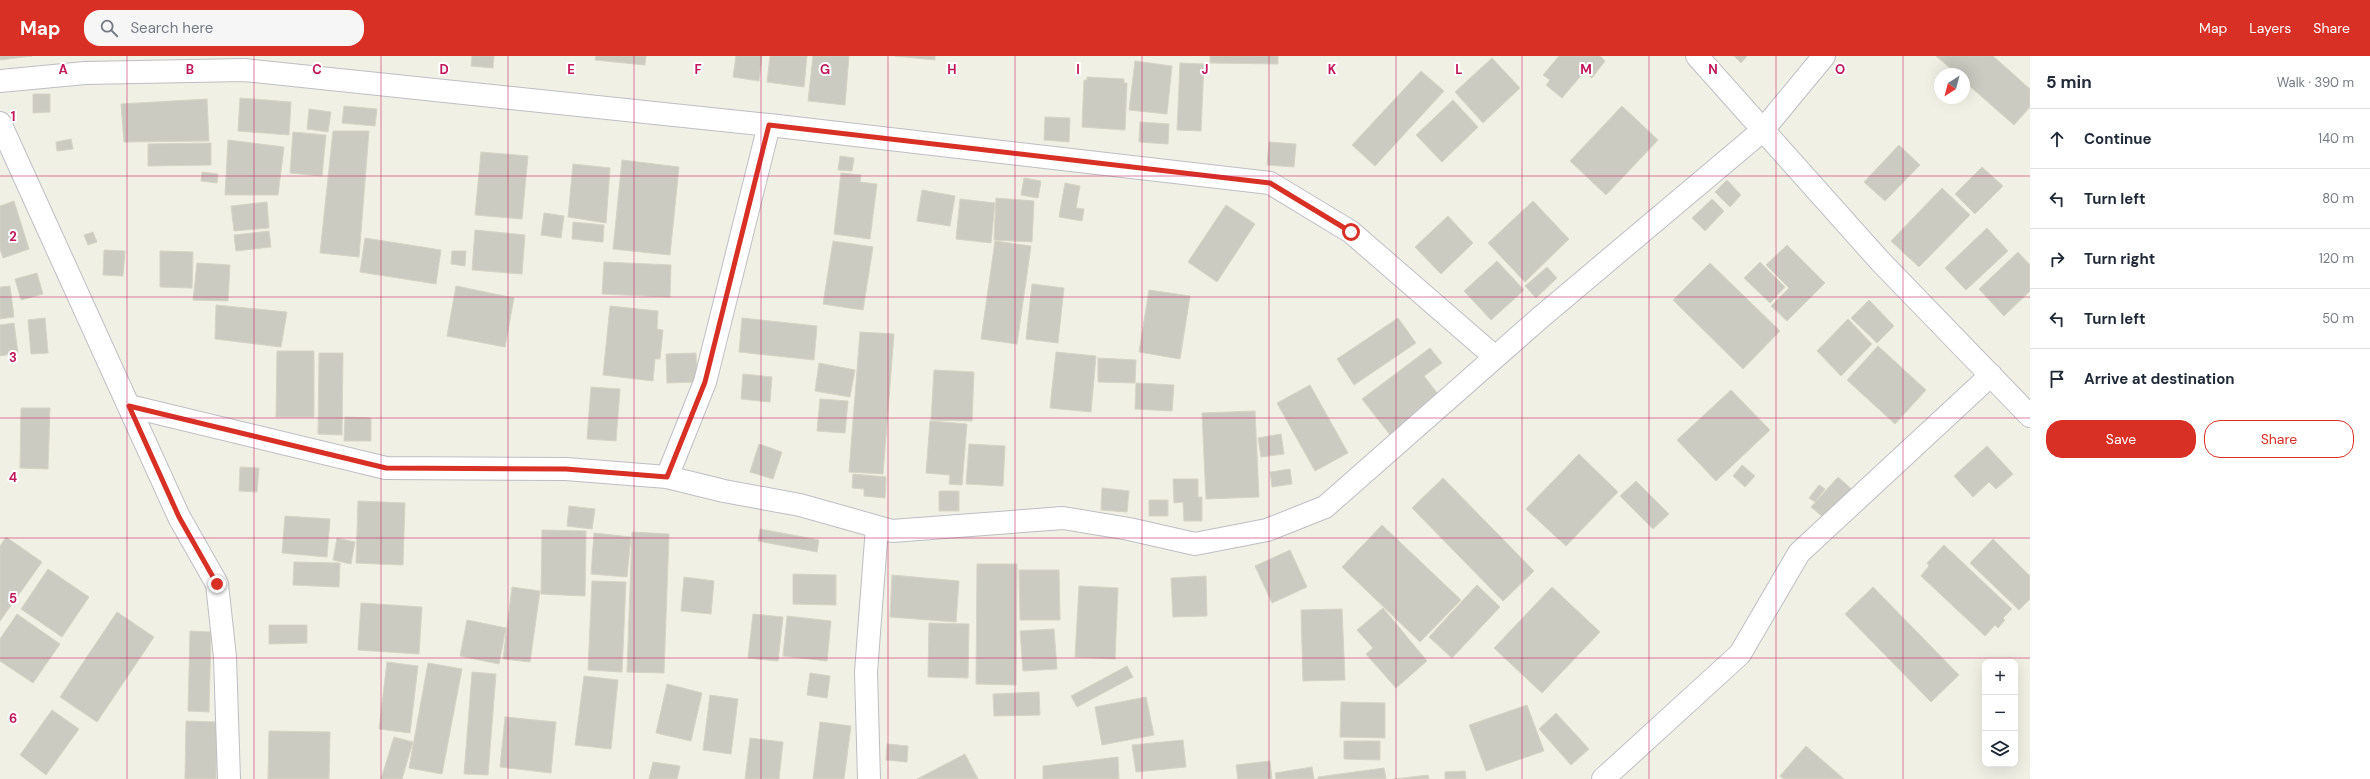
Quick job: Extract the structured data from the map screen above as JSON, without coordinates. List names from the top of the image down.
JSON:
{
  "north": "bottom left",
  "page": {
    "header": "Map",
    "search": "Search here",
    "nav": ["Map", "Layers", "Share"],
    "heading": ["5 min", "Walk · 390 m"],
    "list": [
      ["Continue", "140 m"],
      ["Turn left", "80 m"],
      ["Turn right", "120 m"],
      ["Turn left", "50 m"],
      "Arrive at destination"
    ],
    "buttons": ["Save", "Share"],
    "map_buttons": ["+", "−"]
  },
  "grid": {
    "columns": [
      "A",
      "B",
      "C",
      "D",
      "E",
      "F",
      "G",
      "H",
      "I",
      "J",
      "K",
      "L",
      "M",
      "N",
      "O"
    ],
    "rows": [
      "1",
      "2",
      "3",
      "4",
      "5",
      "6"
    ]
  }
}
